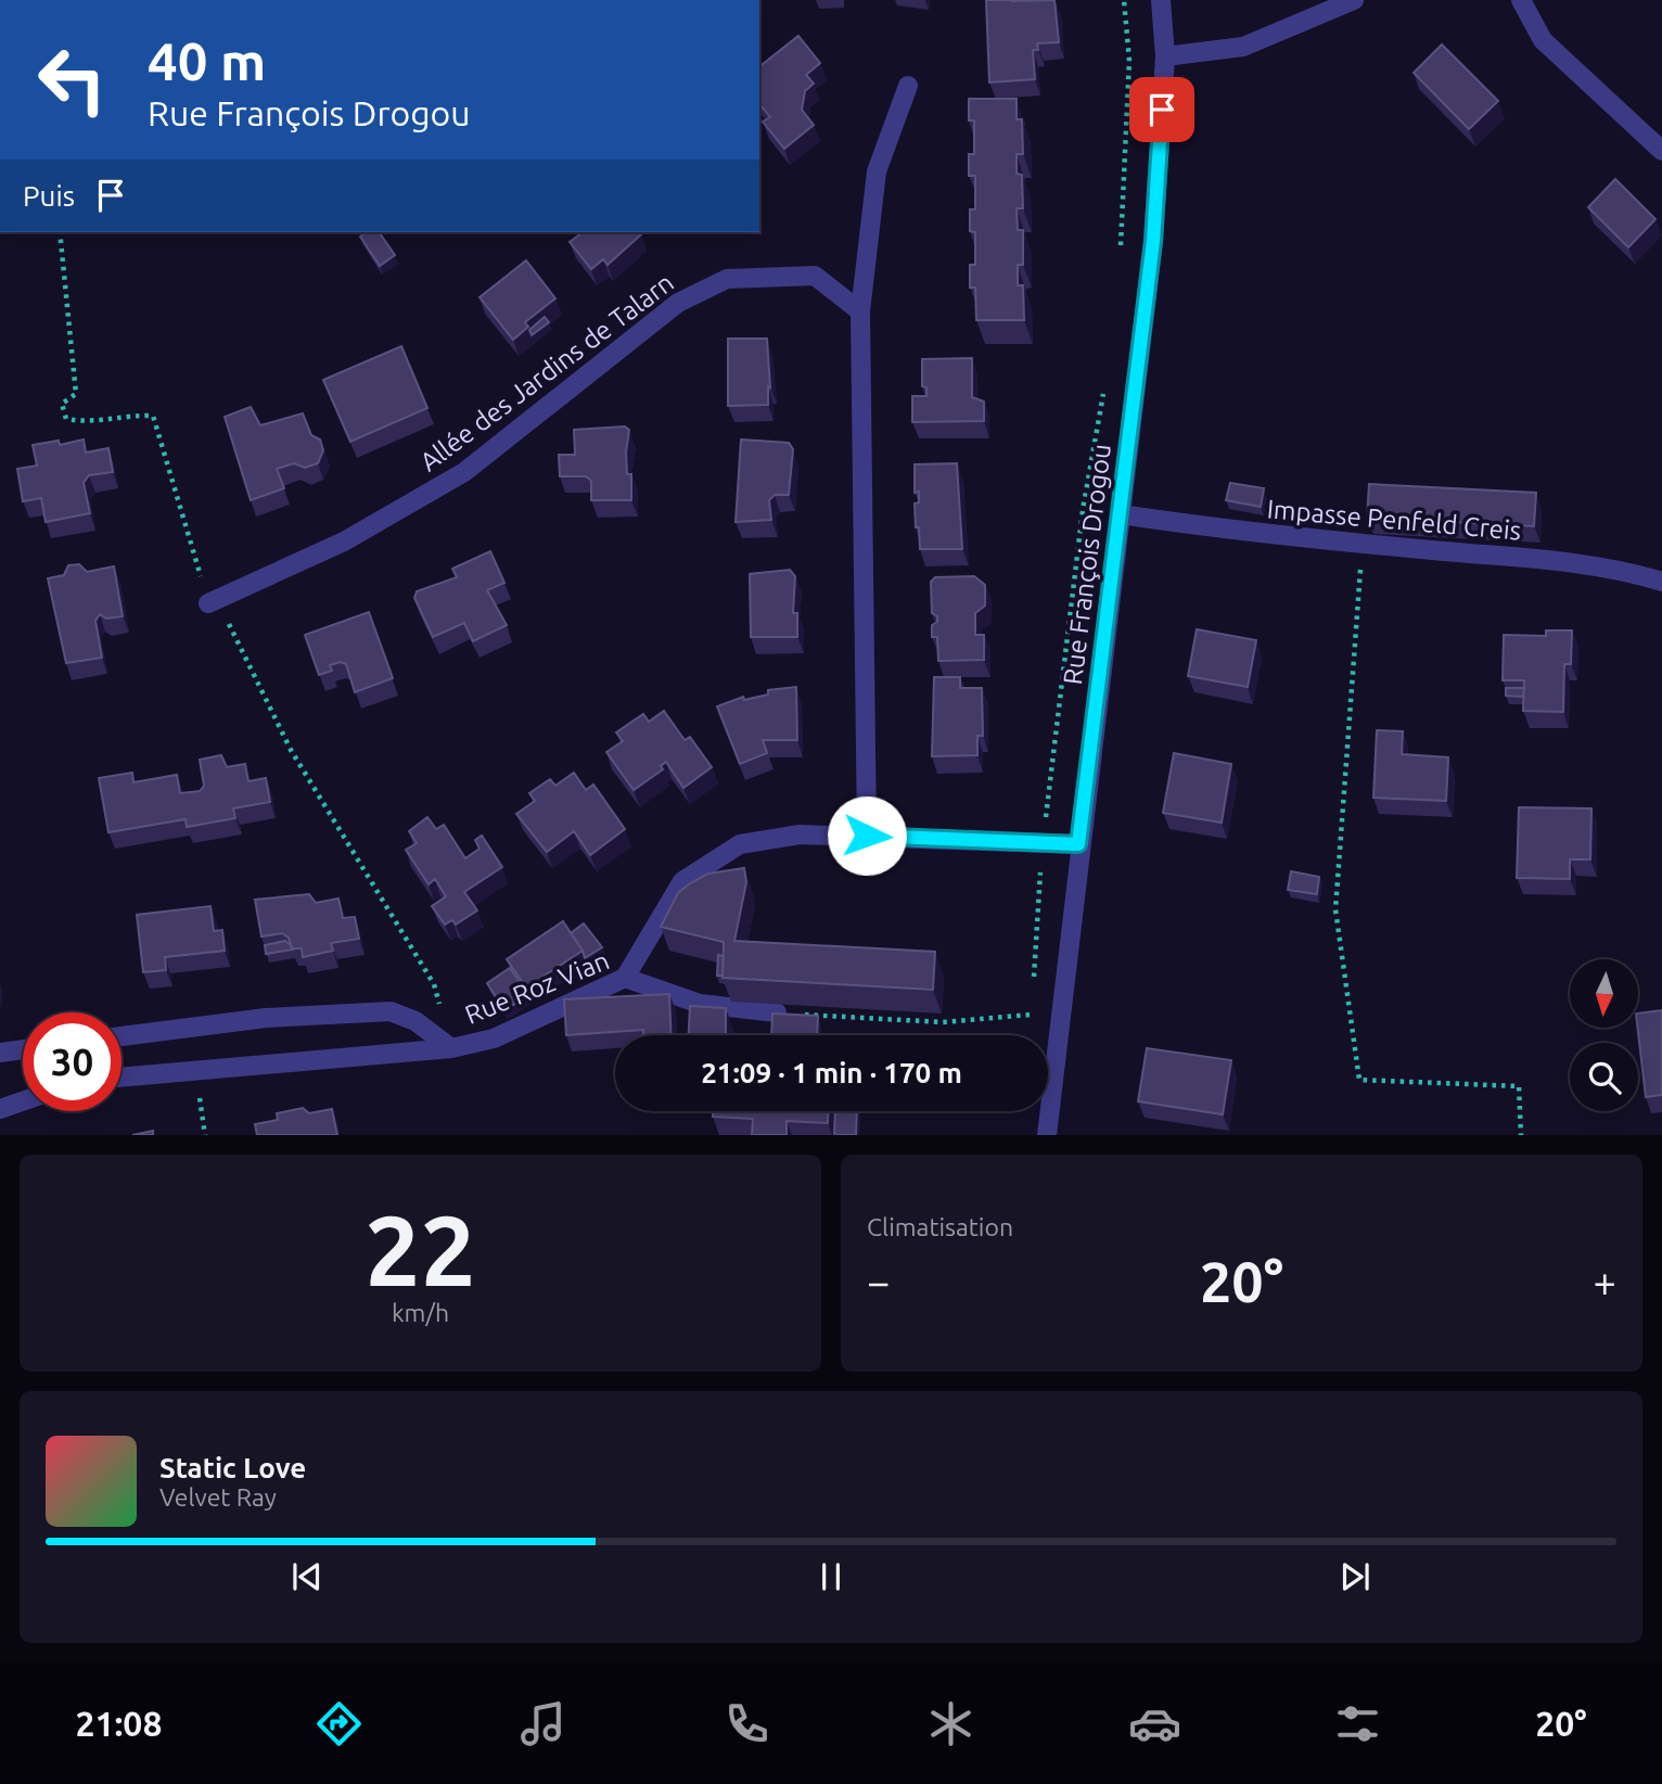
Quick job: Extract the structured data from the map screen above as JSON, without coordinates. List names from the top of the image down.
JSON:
{
  "streets": {
    "street": [
      "Allée des Jardins de Talarn",
      "Impasse Penfeld Creis",
      "Rue François Drogou",
      "Rue Roz Vian"
    ]
  },
  "crossings": [
    ["Impasse Penfeld Creis", "Rue François Drogou"]
  ],
  "north": "bottom",
  "page": {
    "turn": ["40 m", "Rue François Drogou"],
    "then": "Puis",
    "limit": "30",
    "trip": "21:09 · 1 min · 170 m",
    "tile": [
      ["22", "km/h"],
      "Climatisation"
    ],
    "heat": ["−", "20°", "+"],
    "song": ["Static Love", "Velvet Ray"],
    "tabs": ["21:08", "20°"]
  }
}
